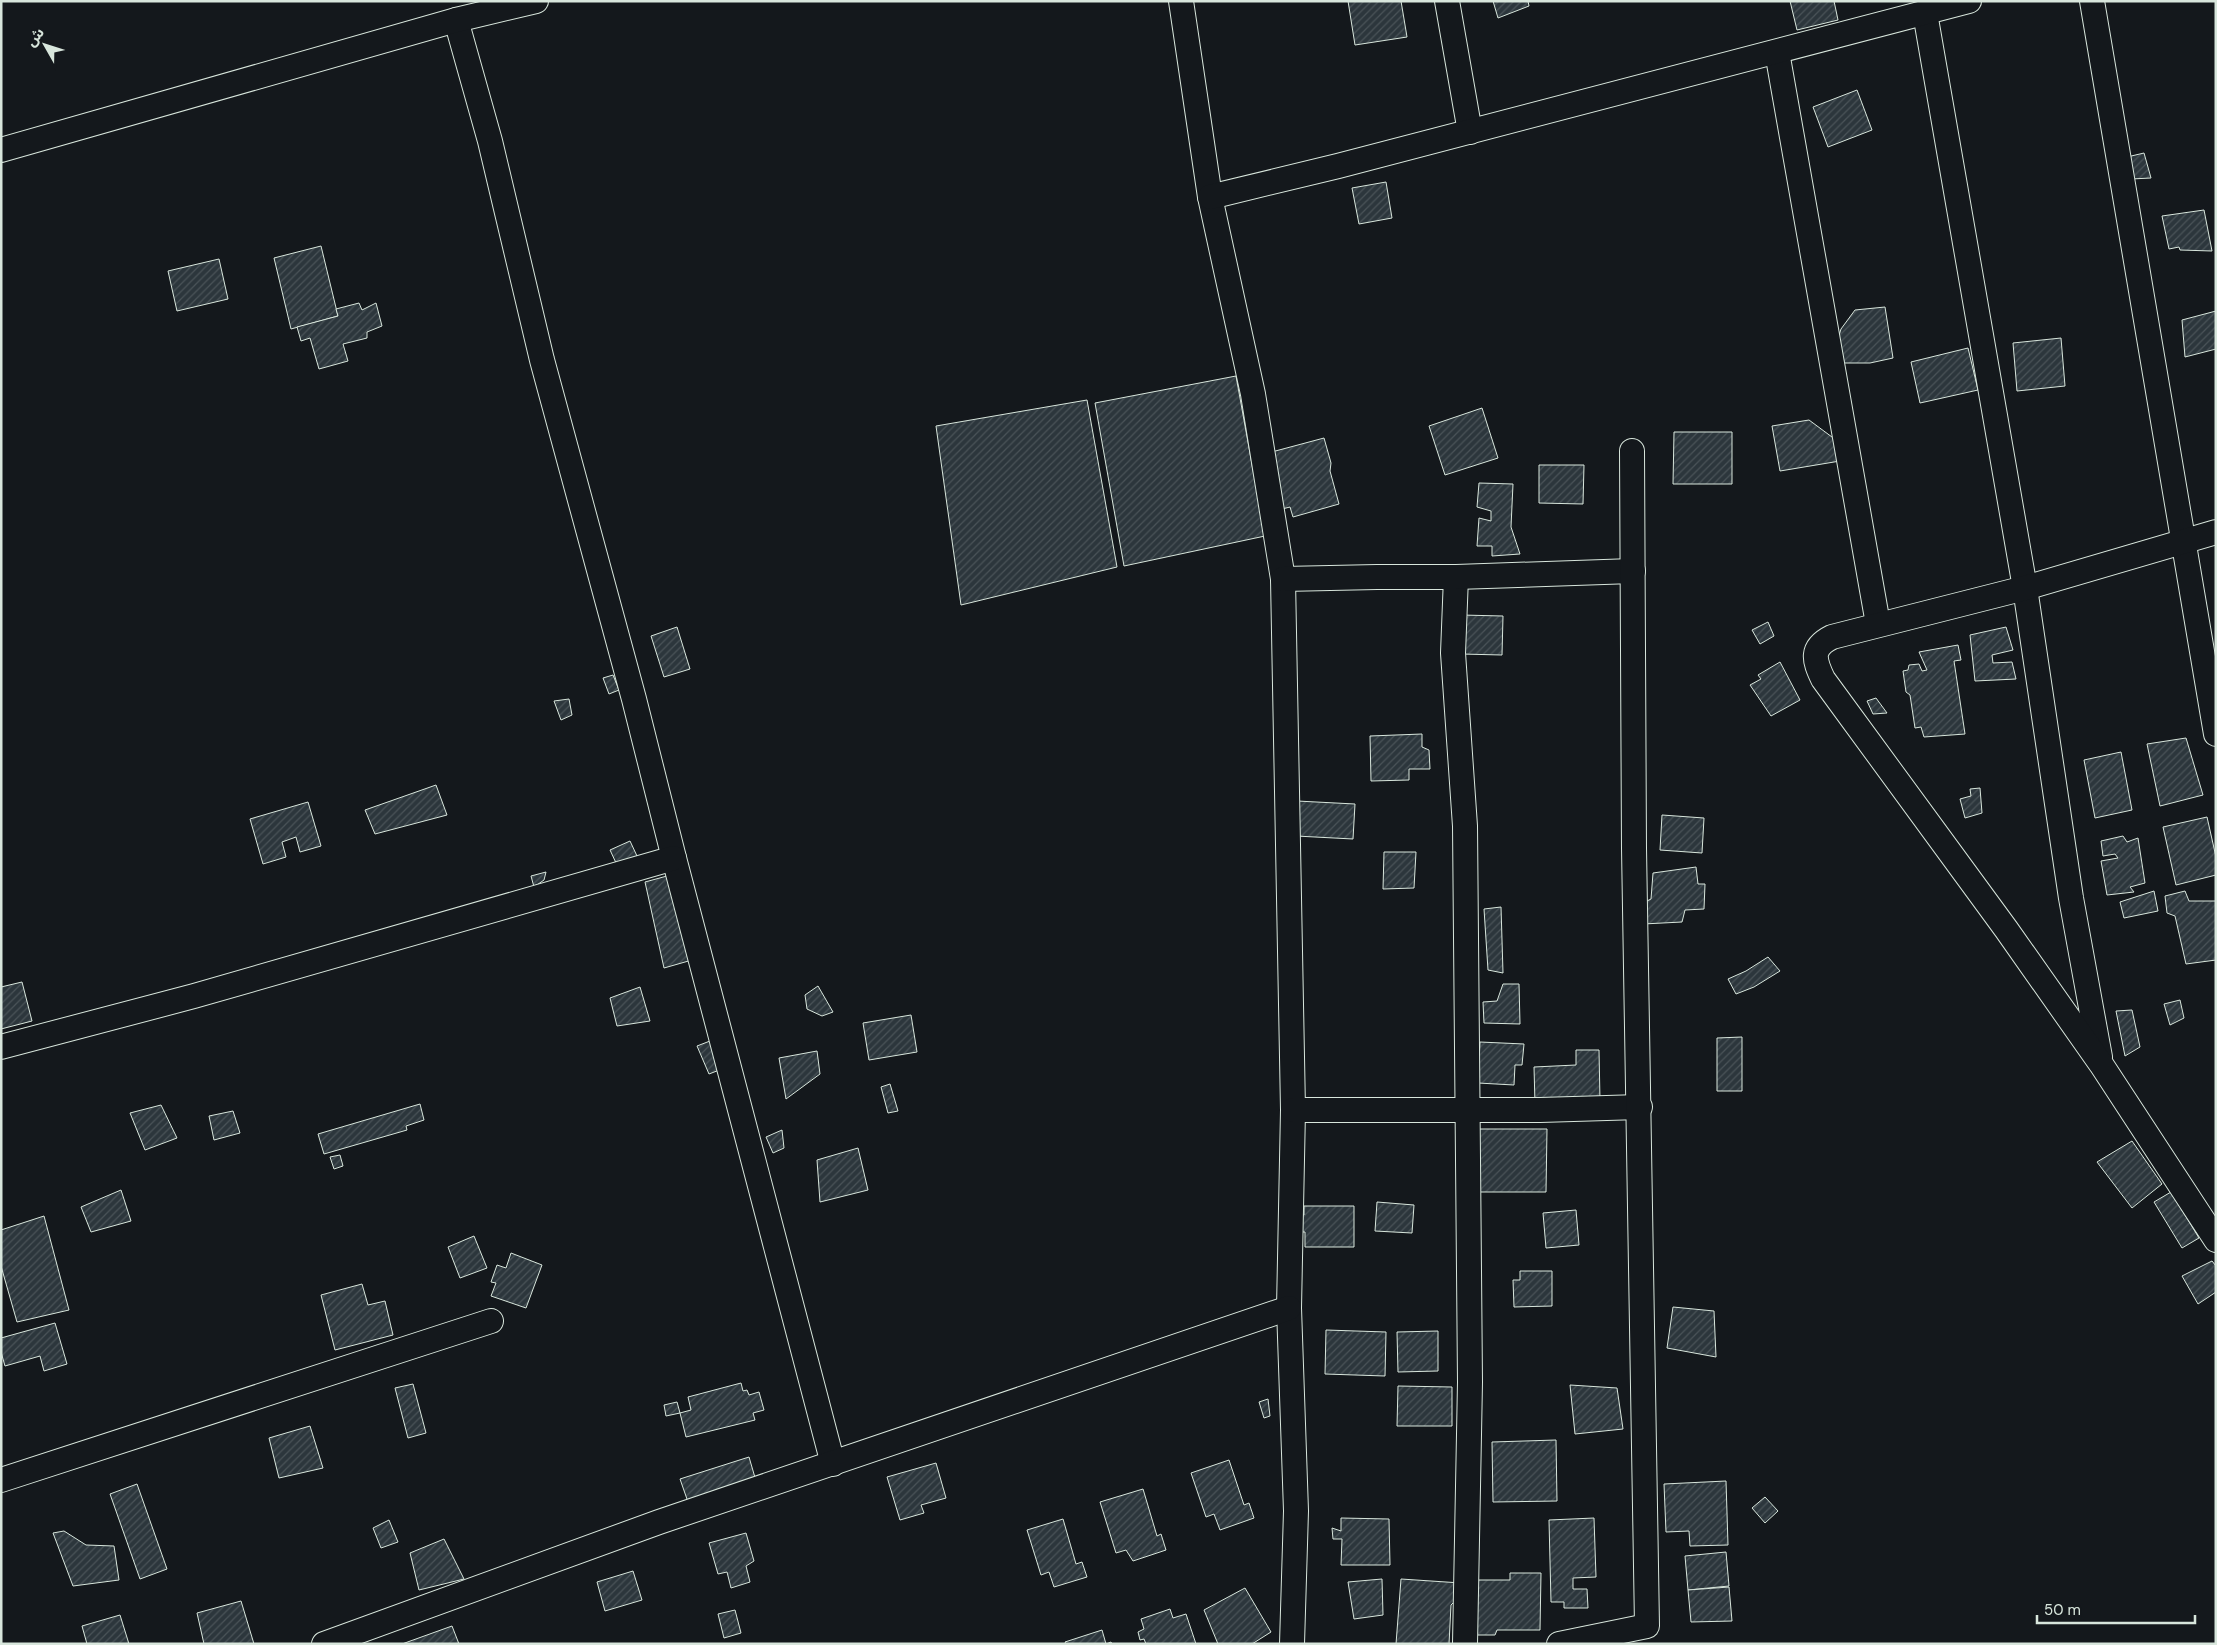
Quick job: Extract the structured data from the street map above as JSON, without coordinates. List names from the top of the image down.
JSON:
{
  "scale_bar": "50 m",
  "north": "top left"
}
